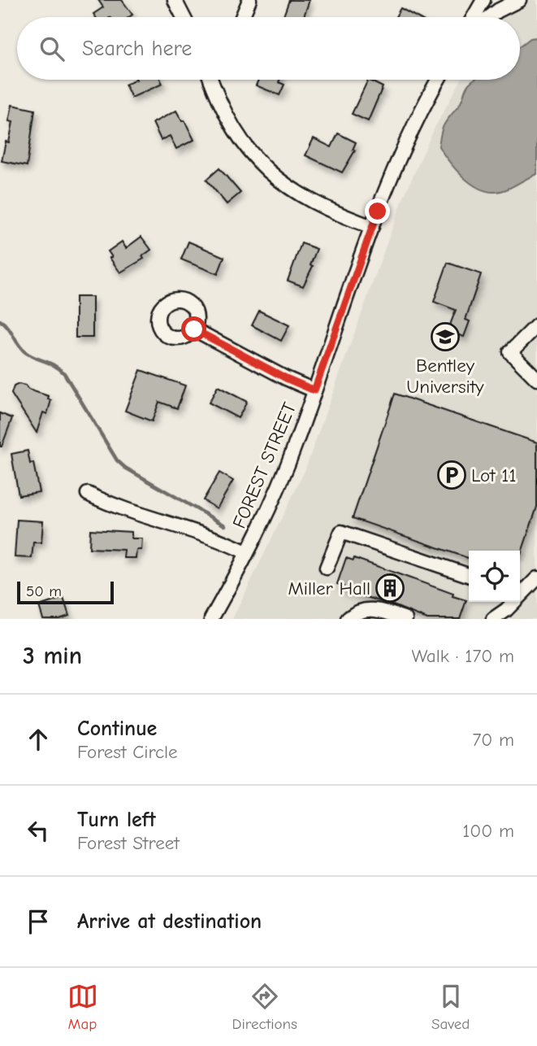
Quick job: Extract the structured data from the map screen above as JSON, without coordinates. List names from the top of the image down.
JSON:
{
  "streets": {
    "street": ["FOREST STREET"]
  },
  "places": {
    "school or university": ["Bentley University"],
    "parking": ["Lot 11"],
    "building": ["Miller Hall"]
  },
  "scale_bar": "50 m",
  "page": {
    "search": "Search here",
    "scale": "50 m",
    "heading": ["3 min", "Walk · 170 m"],
    "list": [
      ["Continue", "Forest Circle", "70 m"],
      ["Turn left", "Forest Street", "100 m"],
      "Arrive at destination"
    ],
    "nav": ["Map", "Directions", "Saved"]
  }
}
